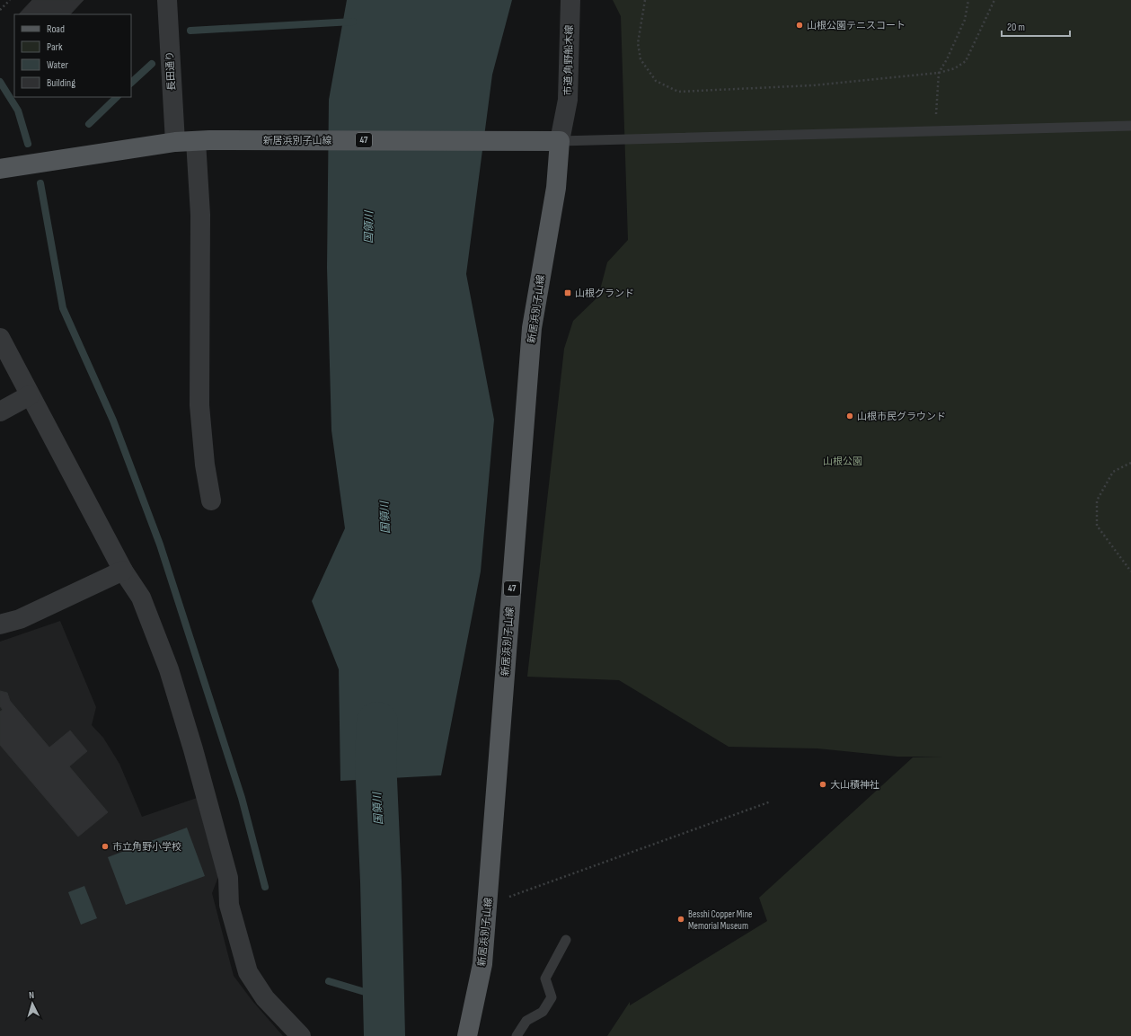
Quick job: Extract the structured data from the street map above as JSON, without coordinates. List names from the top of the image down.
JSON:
{
  "streets": {
    "main road": ["新居浜別子山線", "47"],
    "street": ["市道 角野船木線", "長田通り"]
  },
  "crossings": [
    ["市道 角野船木線", "新居浜別子山線"],
    ["長田通り", "新居浜別子山線"]
  ],
  "water": ["国領川"],
  "parks": ["山根公園"],
  "places": {
    "other": [
      "山根公園テニスコート",
      "山根市民グラウンド",
      "大山積神社",
      "市立角野小学校",
      "Besshi Copper Mine Memorial Museum"
    ],
    "transit": ["山根グランド"]
  },
  "legend": [
    "Road",
    "Park",
    "Water",
    "Building"
  ],
  "scale_bar": "20 m",
  "north": "top"
}
